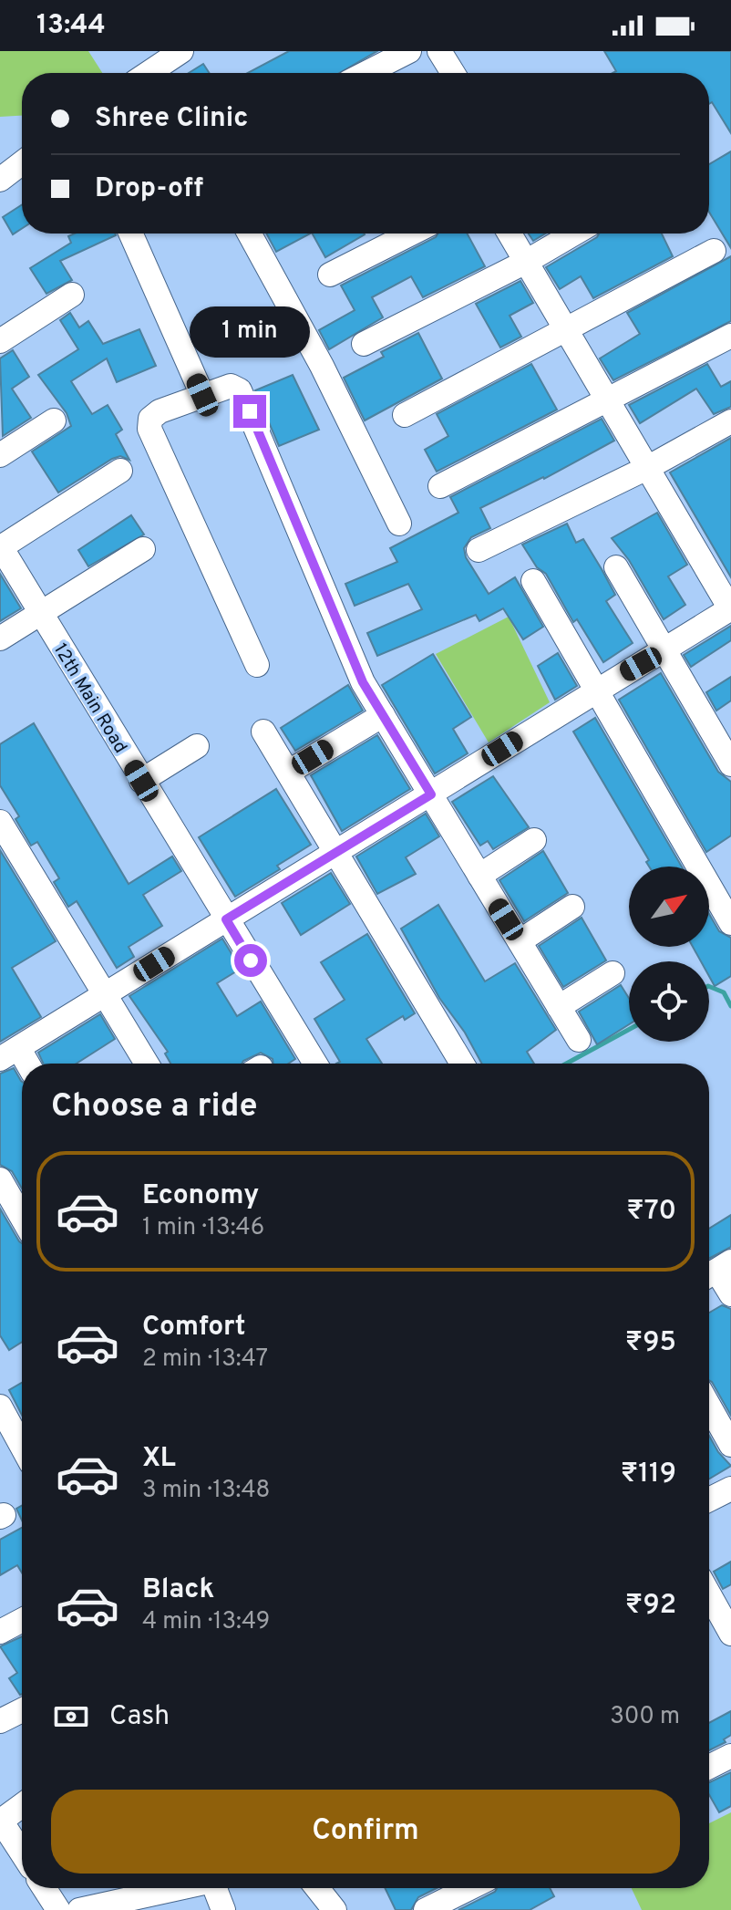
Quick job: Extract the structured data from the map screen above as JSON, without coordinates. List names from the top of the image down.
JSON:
{
  "streets": {
    "street": ["12th Main Road"]
  },
  "north": "top right",
  "page": {
    "status": "13:44",
    "banner": ["Shree Clinic", "Drop-off"],
    "bubble": "1 min",
    "heading": "Choose a ride",
    "list": [
      {
        "name": "Economy",
        "note": "1 min · 13:46",
        "value": "₹70"
      },
      {
        "name": "Comfort",
        "note": "2 min · 13:47",
        "value": "₹95"
      },
      {
        "name": "XL",
        "note": "3 min · 13:48",
        "value": "₹119"
      },
      {
        "name": "Black",
        "note": "4 min · 13:49",
        "value": "₹92"
      }
    ],
    "pay": ["Cash", "300 m"],
    "buttons": "Confirm"
  }
}
